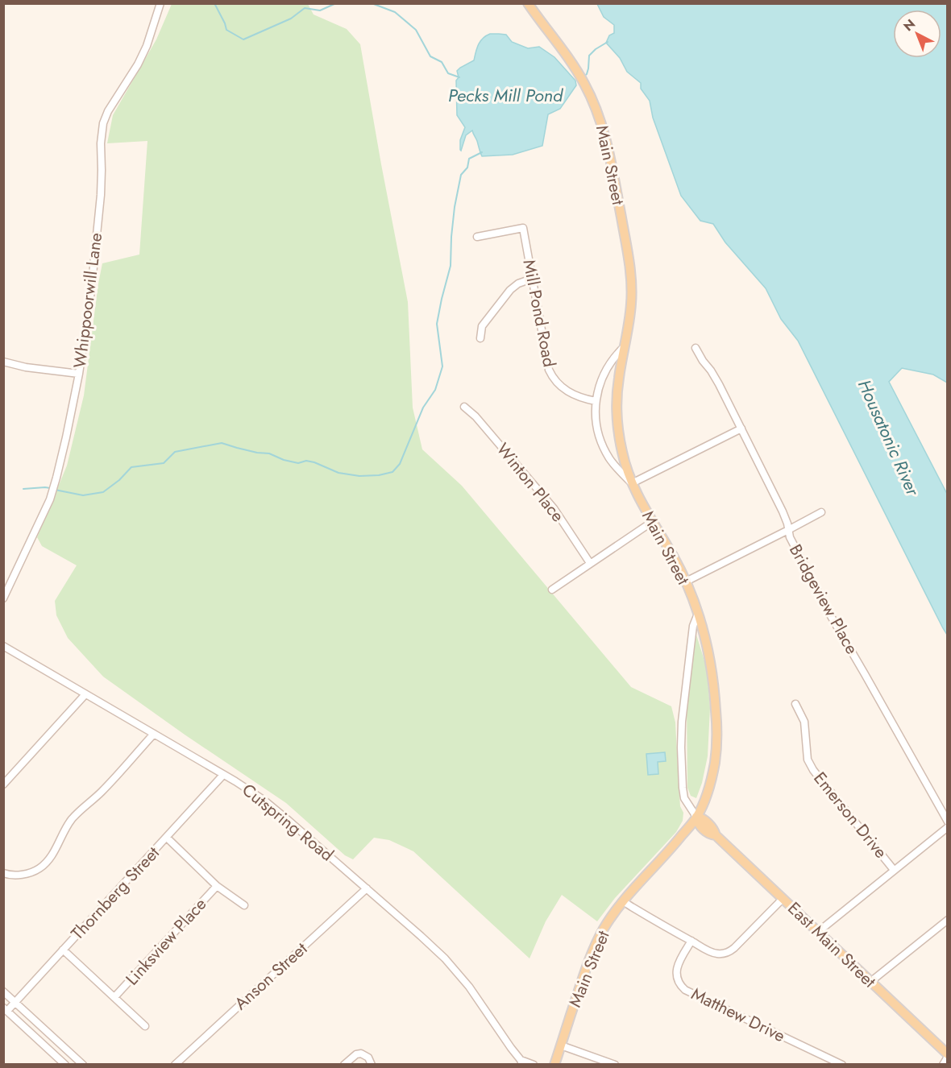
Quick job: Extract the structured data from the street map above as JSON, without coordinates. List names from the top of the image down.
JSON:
{
  "streets": {
    "main road": ["Main Street", "East Main Street"],
    "street": [
      "Whippoorwill Lane",
      "Mill Pond Road",
      "Winton Place",
      "Bridgeview Place",
      "Emerson Drive",
      "Cutspring Road",
      "Thornberg Street",
      "Linksview Place",
      "Anson Street",
      "Matthew Drive"
    ]
  },
  "crossings": [
    ["Main Street", "Mill Pond Road"],
    ["Main Street", "East Main Street"],
    ["Cutspring Road", "Thornberg Street"],
    ["Cutspring Road", "Anson Street"]
  ],
  "water": ["Pecks Mill Pond", "Housatonic River"],
  "north": "top left"
}
